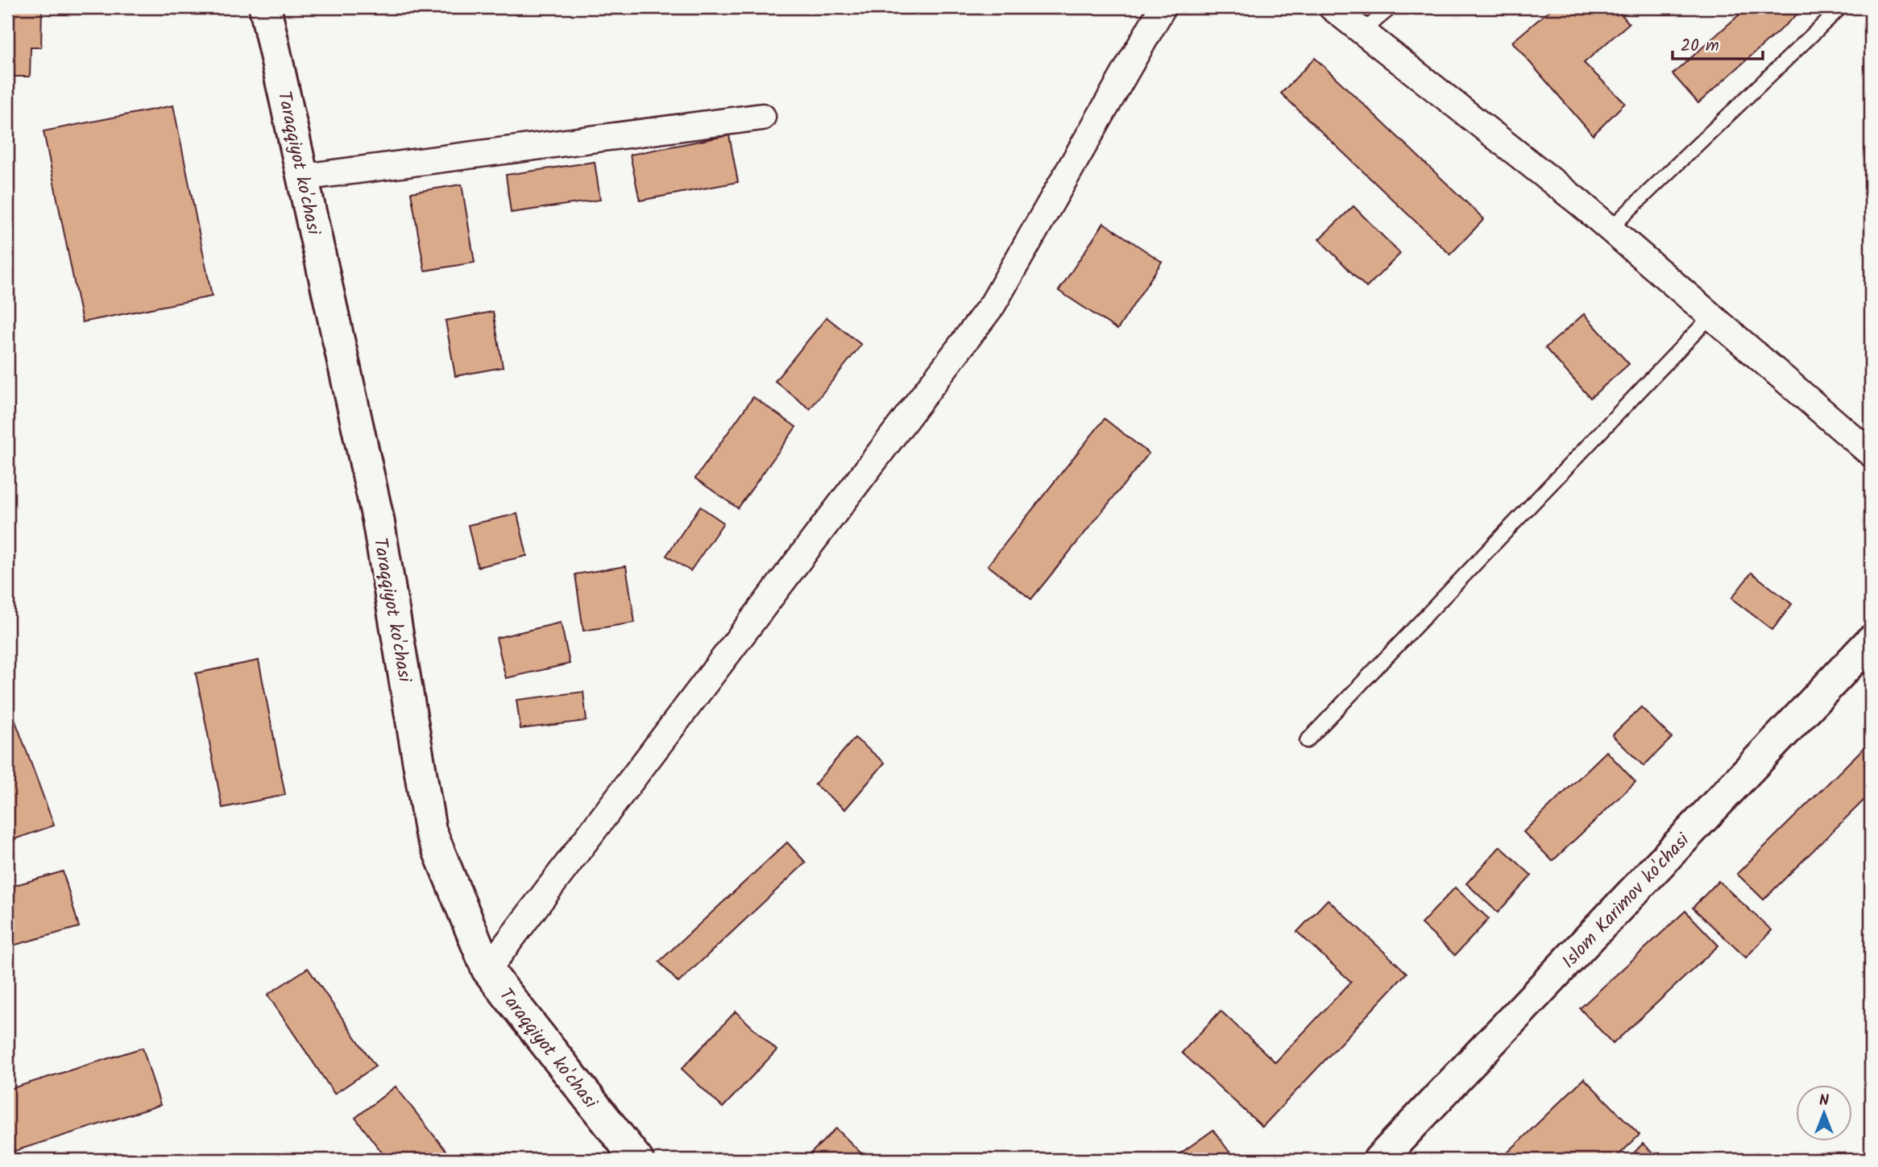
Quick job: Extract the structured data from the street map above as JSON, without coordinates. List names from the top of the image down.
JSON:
{
  "streets": {
    "street": ["Taraqqiyot ko'chasi", "Islom Karimov ko'chasi"]
  },
  "scale_bar": "20 m",
  "north": "top"
}
